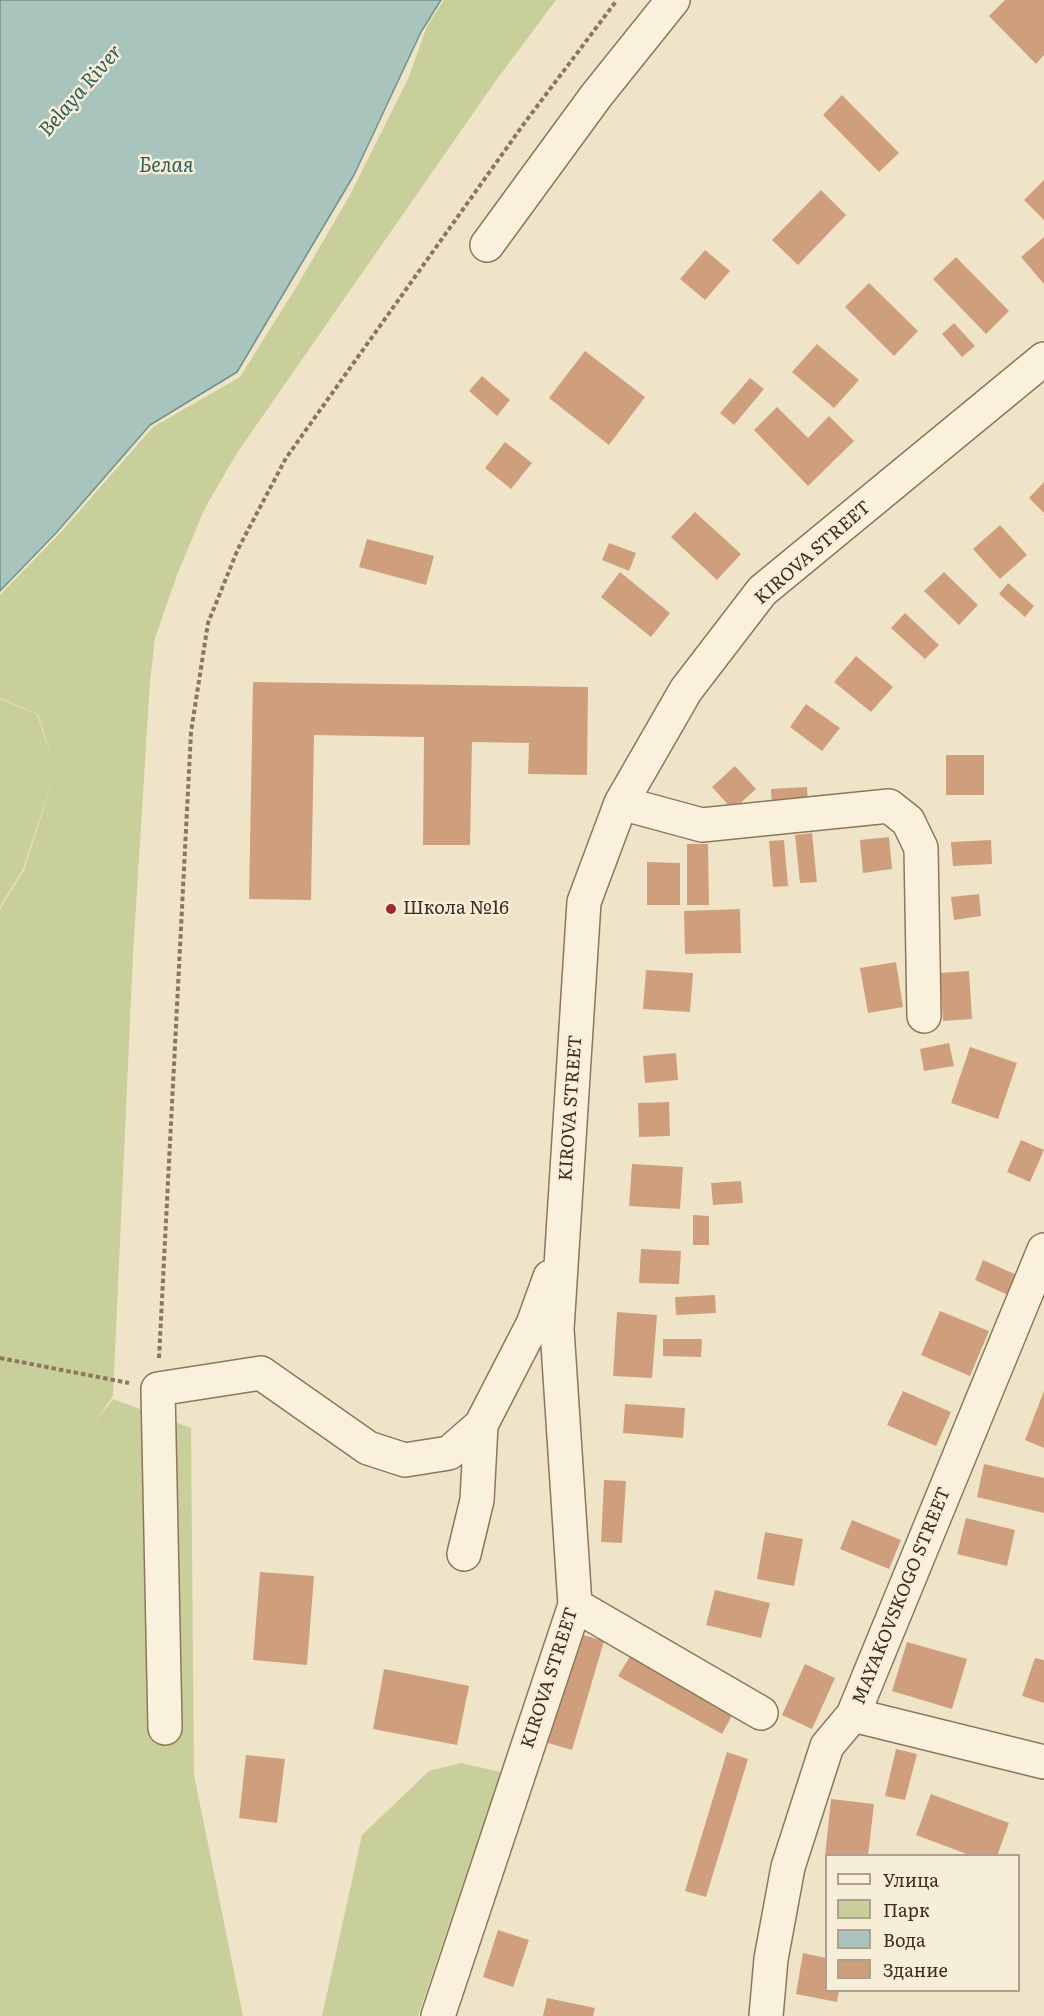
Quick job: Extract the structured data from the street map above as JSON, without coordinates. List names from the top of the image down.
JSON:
{
  "streets": {
    "street": ["KIROVA STREET", "MAYAKOVSKOGO STREET"]
  },
  "water": ["Belaya River", "Белая"],
  "places": ["Школа №16"],
  "legend": [
    "Улица",
    "Парк",
    "Вода",
    "Здание"
  ]
}
